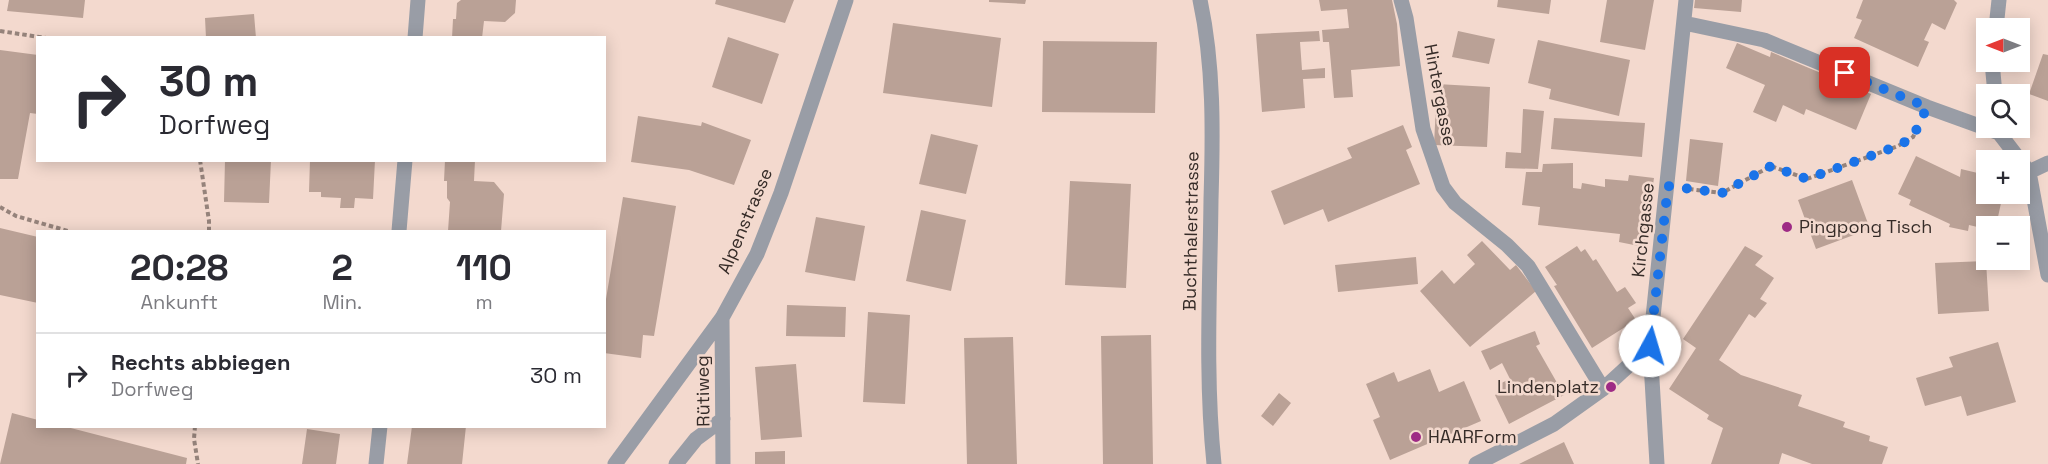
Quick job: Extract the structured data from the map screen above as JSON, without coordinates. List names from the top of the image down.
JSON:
{
  "streets": {
    "street": [
      "Hintergasse",
      "Alpenstrasse",
      "Kirchgasse",
      "Buchthalerstrasse",
      "Rütiweg"
    ]
  },
  "crossings": [
    ["Alpenstrasse", "Rütiweg"]
  ],
  "places": ["Pingpong Tisch", "Lindenplatz", "HAARForm"],
  "north": "left",
  "page": {
    "map_buttons": ["+", "−"],
    "turn": ["30 m", "Dorfweg"],
    "eta": [
      "20:28",
      "Ankunft",
      "2",
      "Min.",
      "110",
      "m"
    ],
    "list": [
      {
        "name": "Rechts abbiegen",
        "note": "Dorfweg",
        "value": "30 m"
      }
    ]
  }
}
